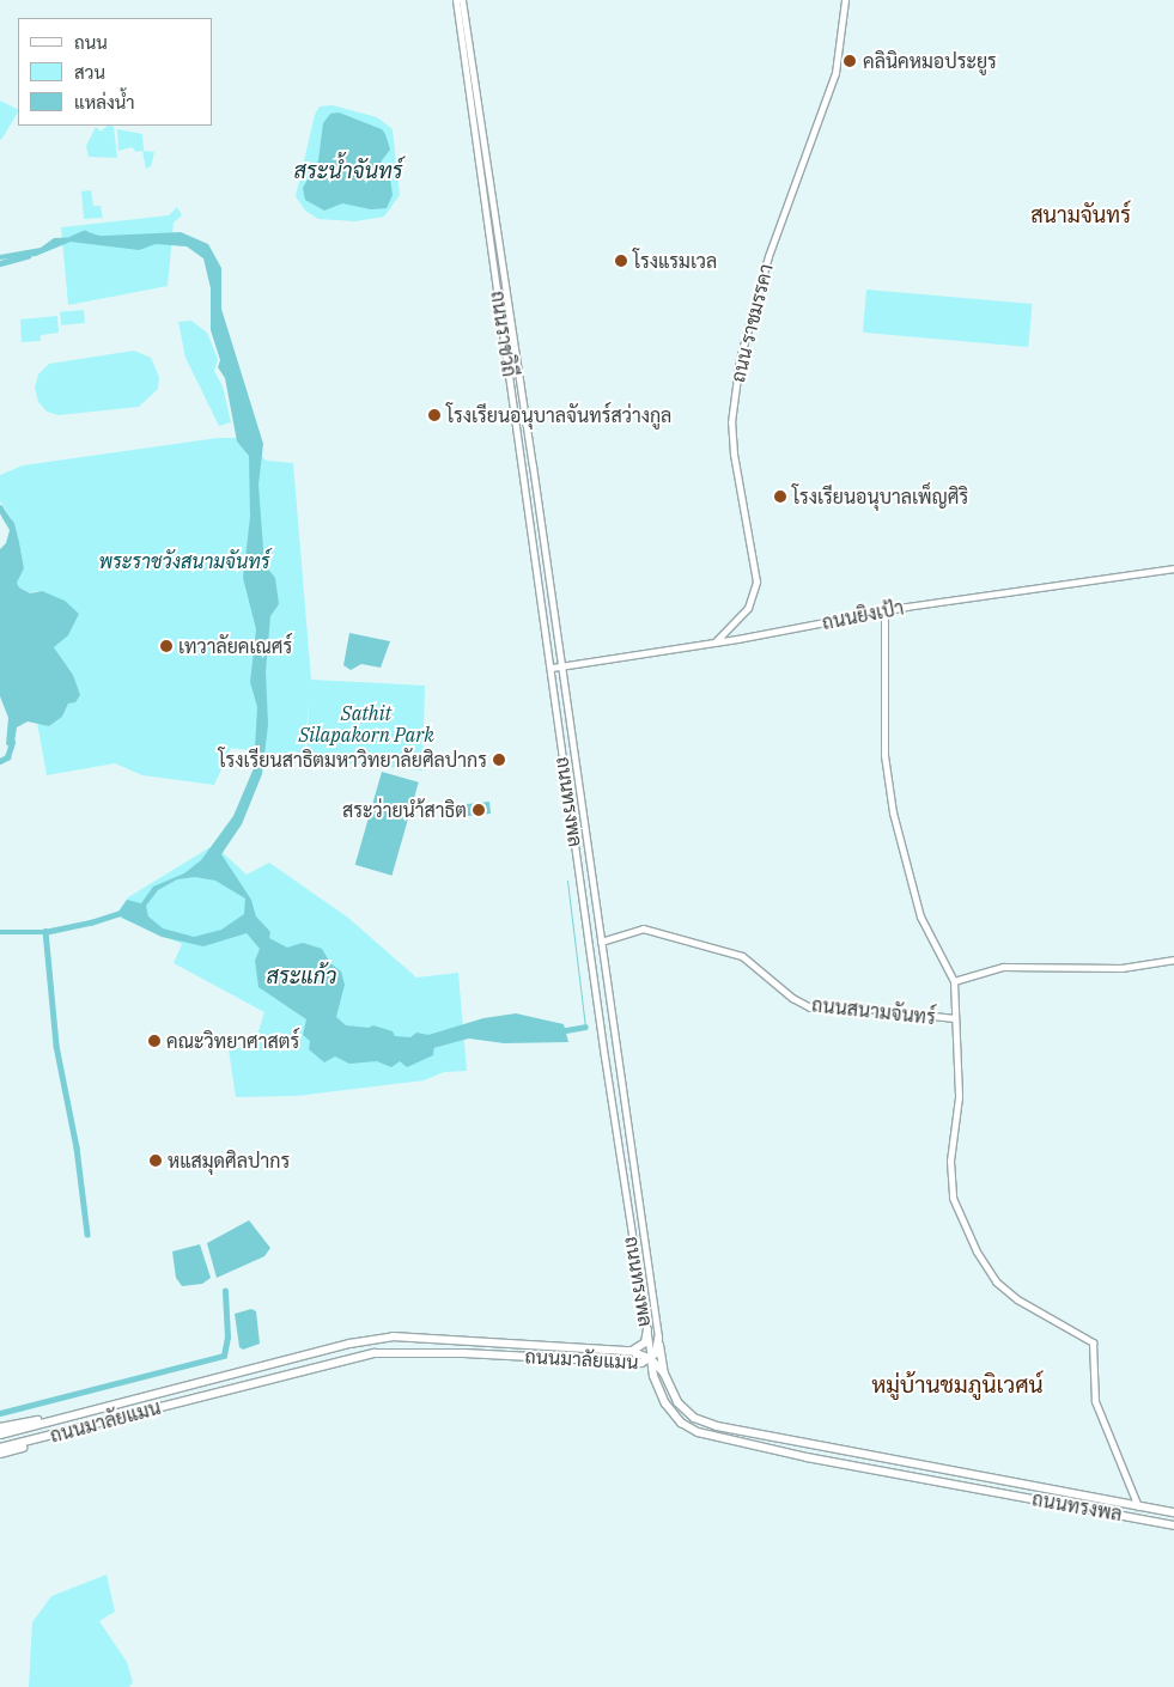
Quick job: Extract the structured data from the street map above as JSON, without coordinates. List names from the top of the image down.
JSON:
{
  "streets": {
    "highway": ["ถนนทรงพล", "ถนนมาลัยแมน"],
    "main road": [
      "ถนน ราชมรรคา",
      "ถนนราชวิถี",
      "ถนนยิงเป้า",
      "ถนนสนามจันทร์"
    ]
  },
  "crossings": [
    ["ถนน ราชมรรคา", "ถนนยิงเป้า"],
    ["ถนนราชวิถี", "ถนนยิงเป้า"],
    ["ถนนราชวิถี", "ถนนทรงพล"],
    ["ถนนยิงเป้า", "ถนนทรงพล"],
    ["ถนนทรงพล", "ถนนสนามจันทร์"],
    ["ถนนทรงพล", "ถนนมาลัยแมน"]
  ],
  "districts": ["สนามจันทร์", "หมู่บ้านชมภูนิเวศน์"],
  "water": ["สระน้ำจันทร์", "สระแก้ว"],
  "parks": ["พระราชวังสนามจันทร์", "Sathit Silapakorn Park"],
  "places": [
    "คลินิคหมอประยูร",
    "โรงแรมเวล",
    "โรงเรียนอนุบาลจันทร์สว่างกูล",
    "โรงเรียนอนุบาลเพ็ญศิริ",
    "เทวาลัยคเณศร์",
    "โรงเรียนสาธิตมหาวิทยาลัยศิลปากร",
    "สระว่ายนำ้สาธิต",
    "คณะวิทยาศาสตร์",
    "หแสมุดศิลปากร"
  ],
  "legend": ["ถนน", "สวน", "แหล่งน้ำ"]
}
